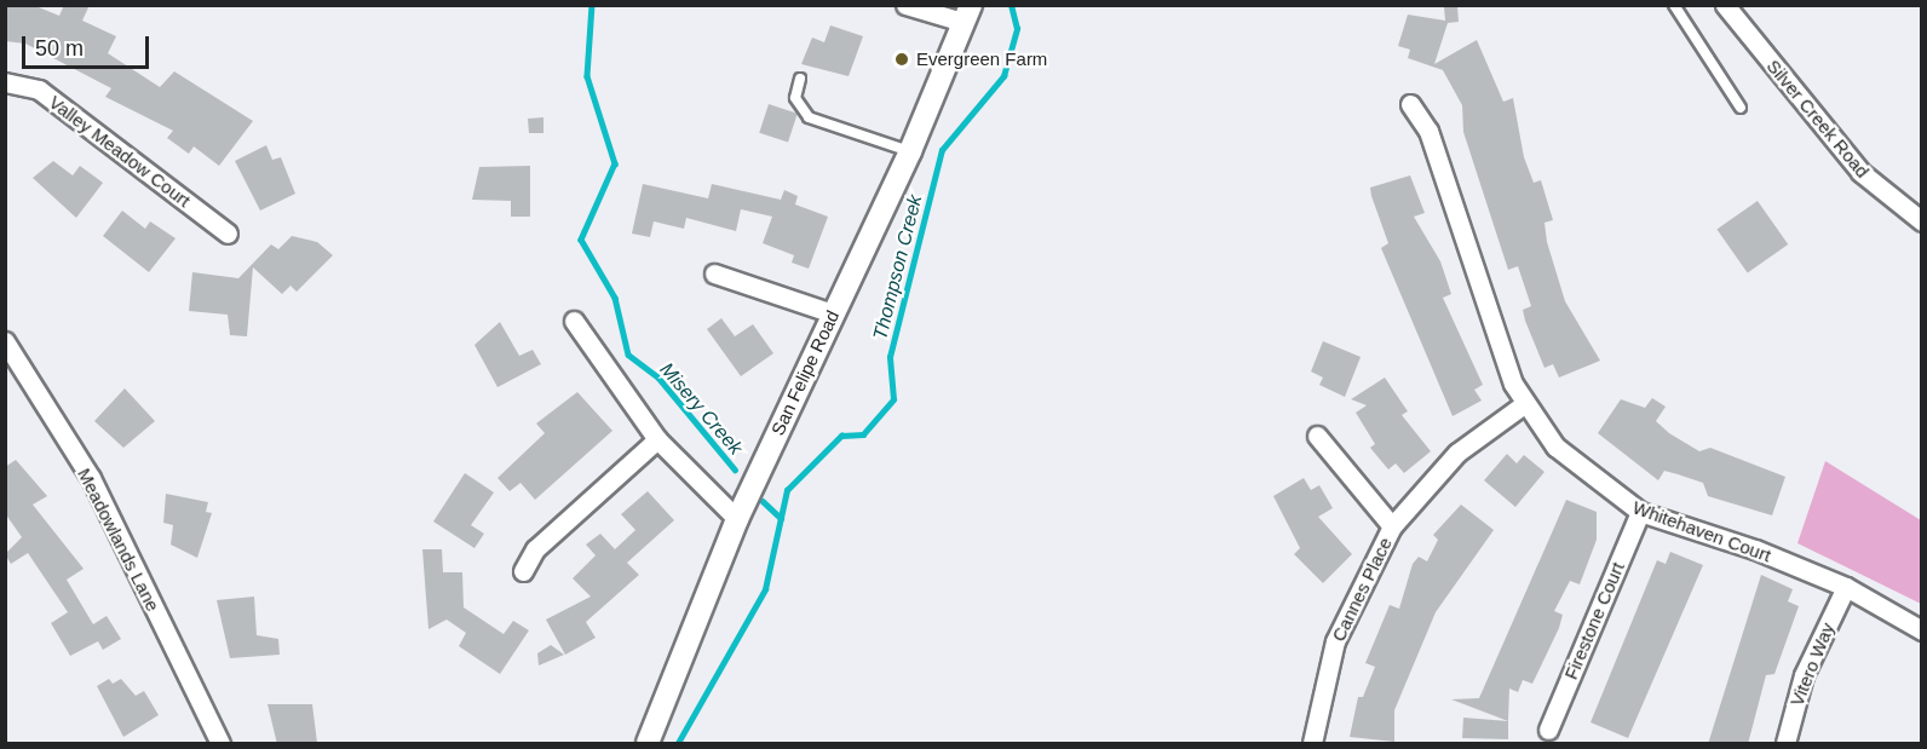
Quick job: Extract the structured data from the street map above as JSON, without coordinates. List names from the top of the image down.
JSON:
{
  "streets": {
    "street": [
      "Silver Creek Road",
      "Valley Meadow Court",
      "San Felipe Road",
      "Whitehaven Court",
      "Meadowlands Lane",
      "Cannes Place",
      "Firestone Court",
      "Vitero Way"
    ]
  },
  "crossings": [
    ["Whitehaven Court", "Cannes Place"],
    ["Whitehaven Court", "Firestone Court"],
    ["Whitehaven Court", "Vitero Way"]
  ],
  "water": ["Thompson Creek", "Misery Creek"],
  "places": ["Evergreen Farm"],
  "scale_bar": "50 m"
}
